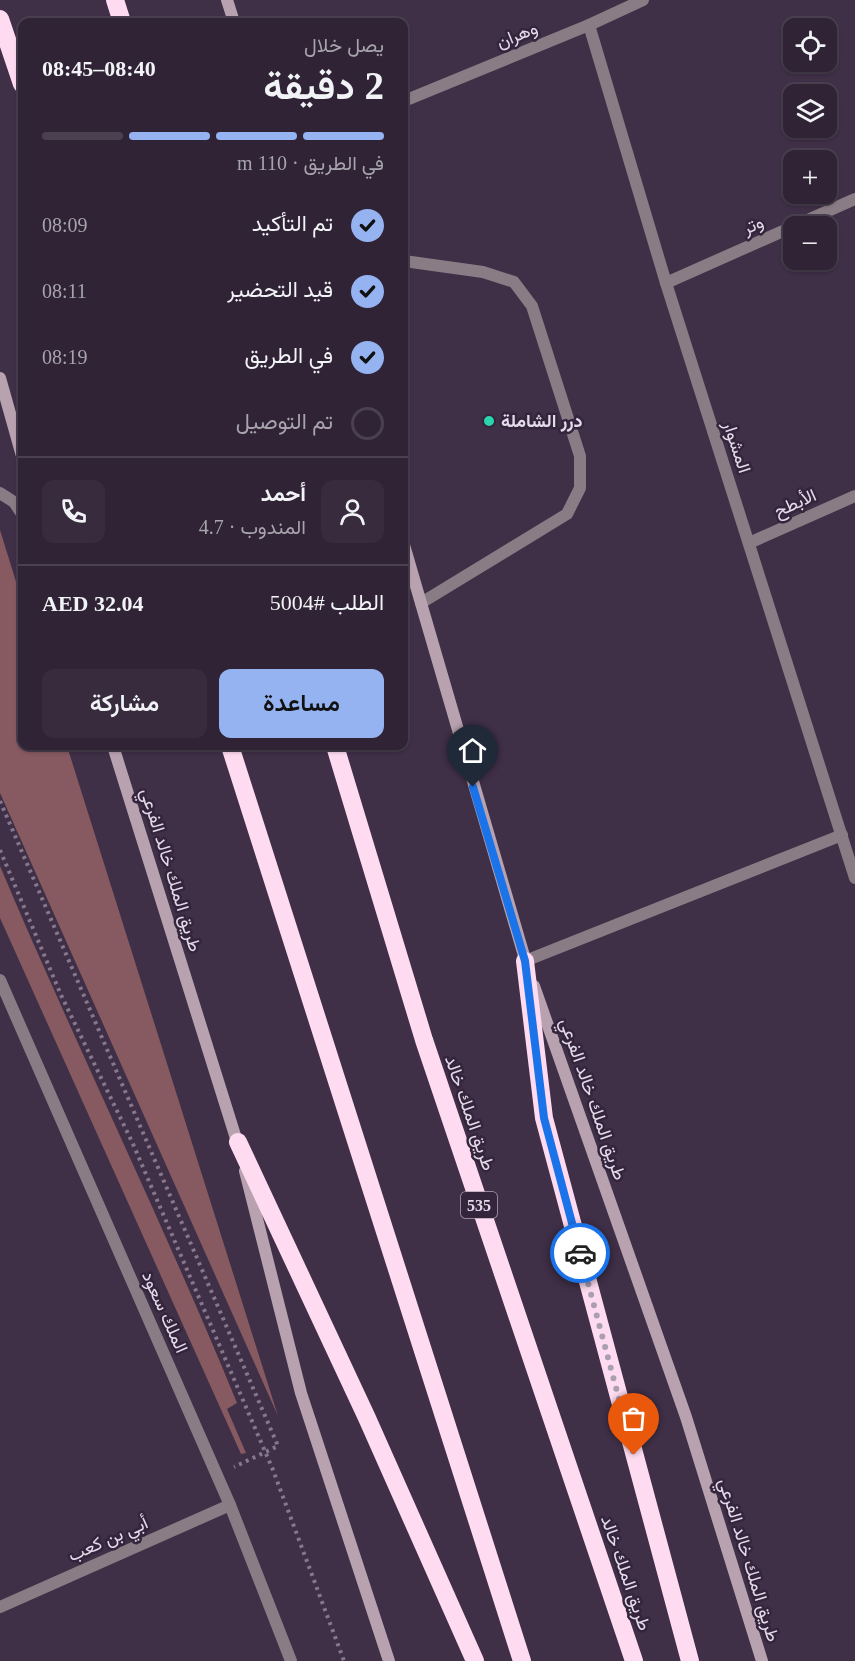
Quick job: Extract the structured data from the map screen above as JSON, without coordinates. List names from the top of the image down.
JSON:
{
  "streets": {
    "highway": ["طريق الملك خالد", "535"],
    "main road": ["طريق الملك خالد الفرعي"],
    "street": [
      "وهران",
      "وتر",
      "المشوار",
      "الأبطح",
      "الملك سعود",
      "أبي بن كعب"
    ]
  },
  "crossings": [
    ["وهران", "المشوار"],
    ["وتر", "المشوار"],
    ["المشوار", "الأبطح"],
    ["الملك سعود", "أبي بن كعب"]
  ],
  "places": ["درر الشاملة"],
  "page": {
    "map_buttons": ["+", "−"],
    "heading": ["2 دقيقة", "يصل خلال", "08:40–08:45"],
    "panel": [
      "أحمد",
      "المندوب · 4.7",
      "الطلب #5004",
      "AED 32.04"
    ],
    "bar": "في الطريق · 110 m",
    "list": [
      ["تم التأكيد", "08:09"],
      ["قيد التحضير", "08:11"],
      ["في الطريق", "08:19"],
      "تم التوصيل"
    ],
    "buttons": ["مساعدة", "مشاركة"]
  }
}
